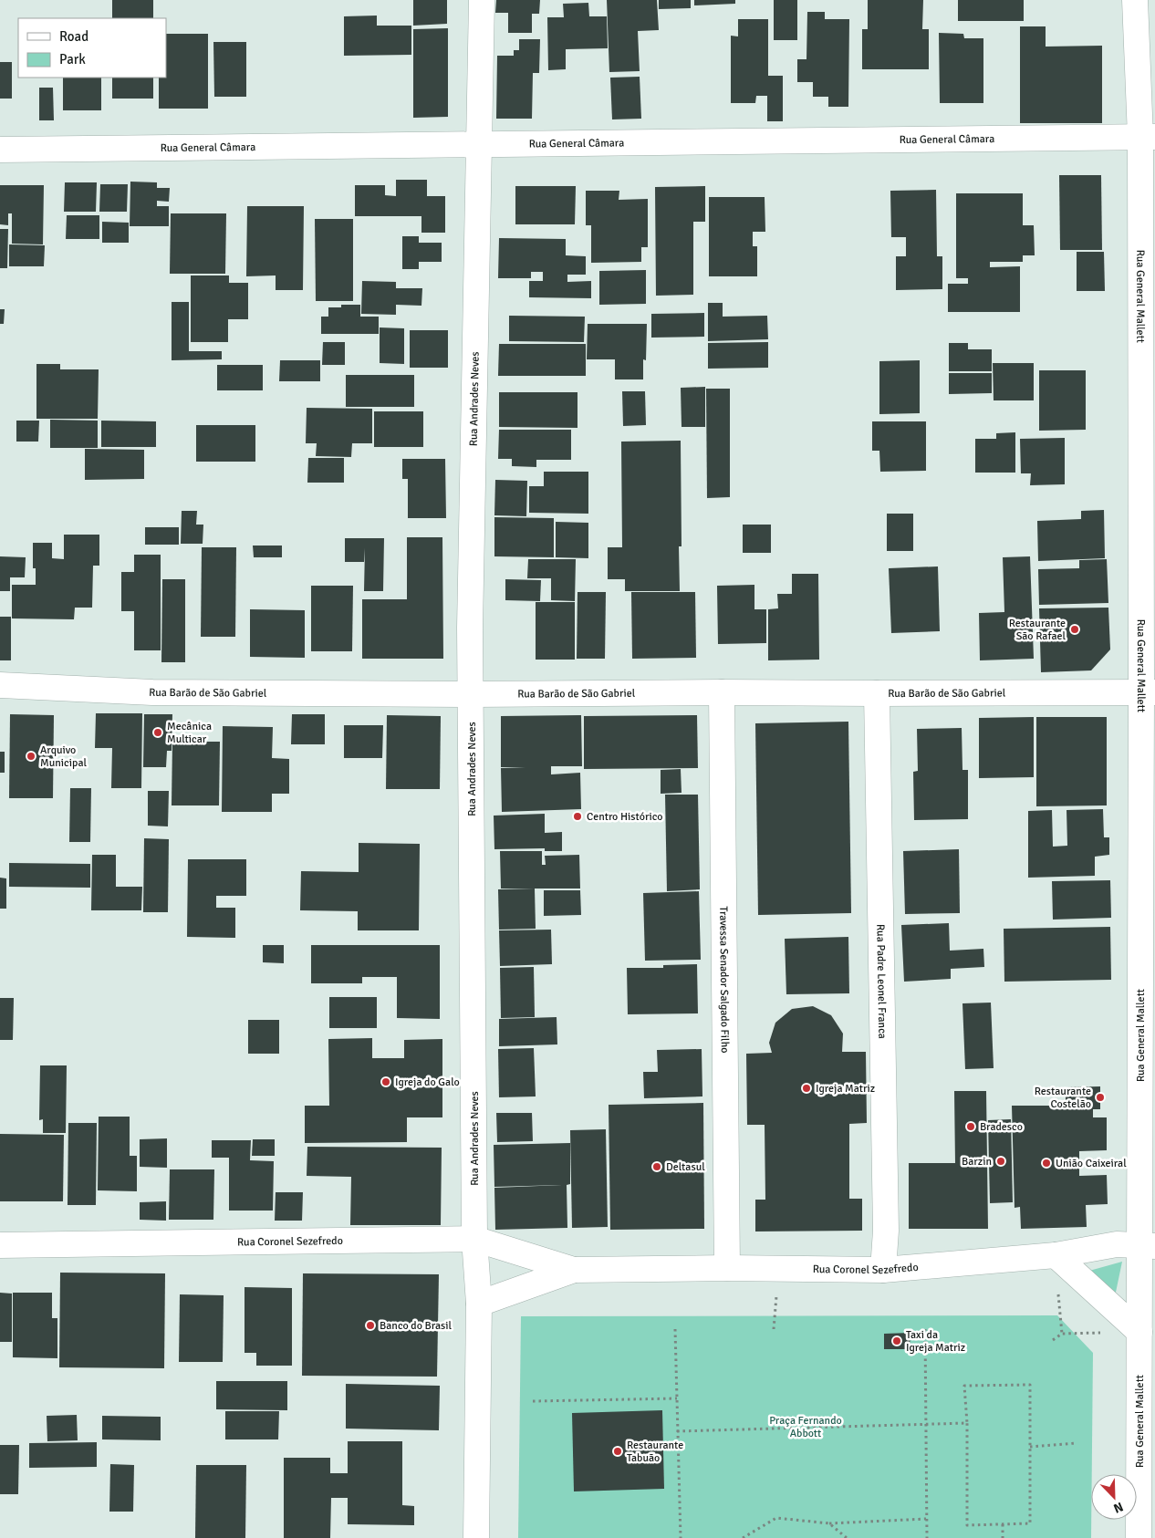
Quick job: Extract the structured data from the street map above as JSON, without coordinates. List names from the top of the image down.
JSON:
{
  "streets": {
    "street": [
      "Rua General Câmara",
      "Rua General Mallett",
      "Rua Andrades Neves",
      "Rua Barão de São Gabriel",
      "Travessa Senador Salgado Filho",
      "Rua Padre Leonel Franca",
      "Rua Coronel Sezefredo"
    ]
  },
  "crossings": [
    ["Rua General Câmara", "Rua General Mallett"],
    ["Rua General Câmara", "Rua Andrades Neves"],
    ["Rua General Mallett", "Rua Barão de São Gabriel"],
    ["Rua General Mallett", "Rua Coronel Sezefredo"],
    ["Rua Andrades Neves", "Rua Barão de São Gabriel"],
    ["Rua Andrades Neves", "Rua Coronel Sezefredo"],
    ["Rua Barão de São Gabriel", "Travessa Senador Salgado Filho"],
    ["Rua Barão de São Gabriel", "Rua Padre Leonel Franca"],
    ["Travessa Senador Salgado Filho", "Rua Coronel Sezefredo"],
    ["Rua Padre Leonel Franca", "Rua Coronel Sezefredo"]
  ],
  "parks": ["Praça Fernando Abbott"],
  "places": [
    "Restaurante São Rafael",
    "Mecânica Multicar",
    "Arquivo Municipal",
    "Centro Histórico",
    "Igreja do Galo",
    "Igreja Matriz",
    "Restaurante Costelão",
    "Bradesco",
    "Barzin",
    "União Caixeiral",
    "Deltasul",
    "Banco do Brasil",
    "Taxi da Igreja Matriz",
    "Restaurante Tabuão"
  ],
  "legend": ["Road", "Park"],
  "north": "bottom right"
}
